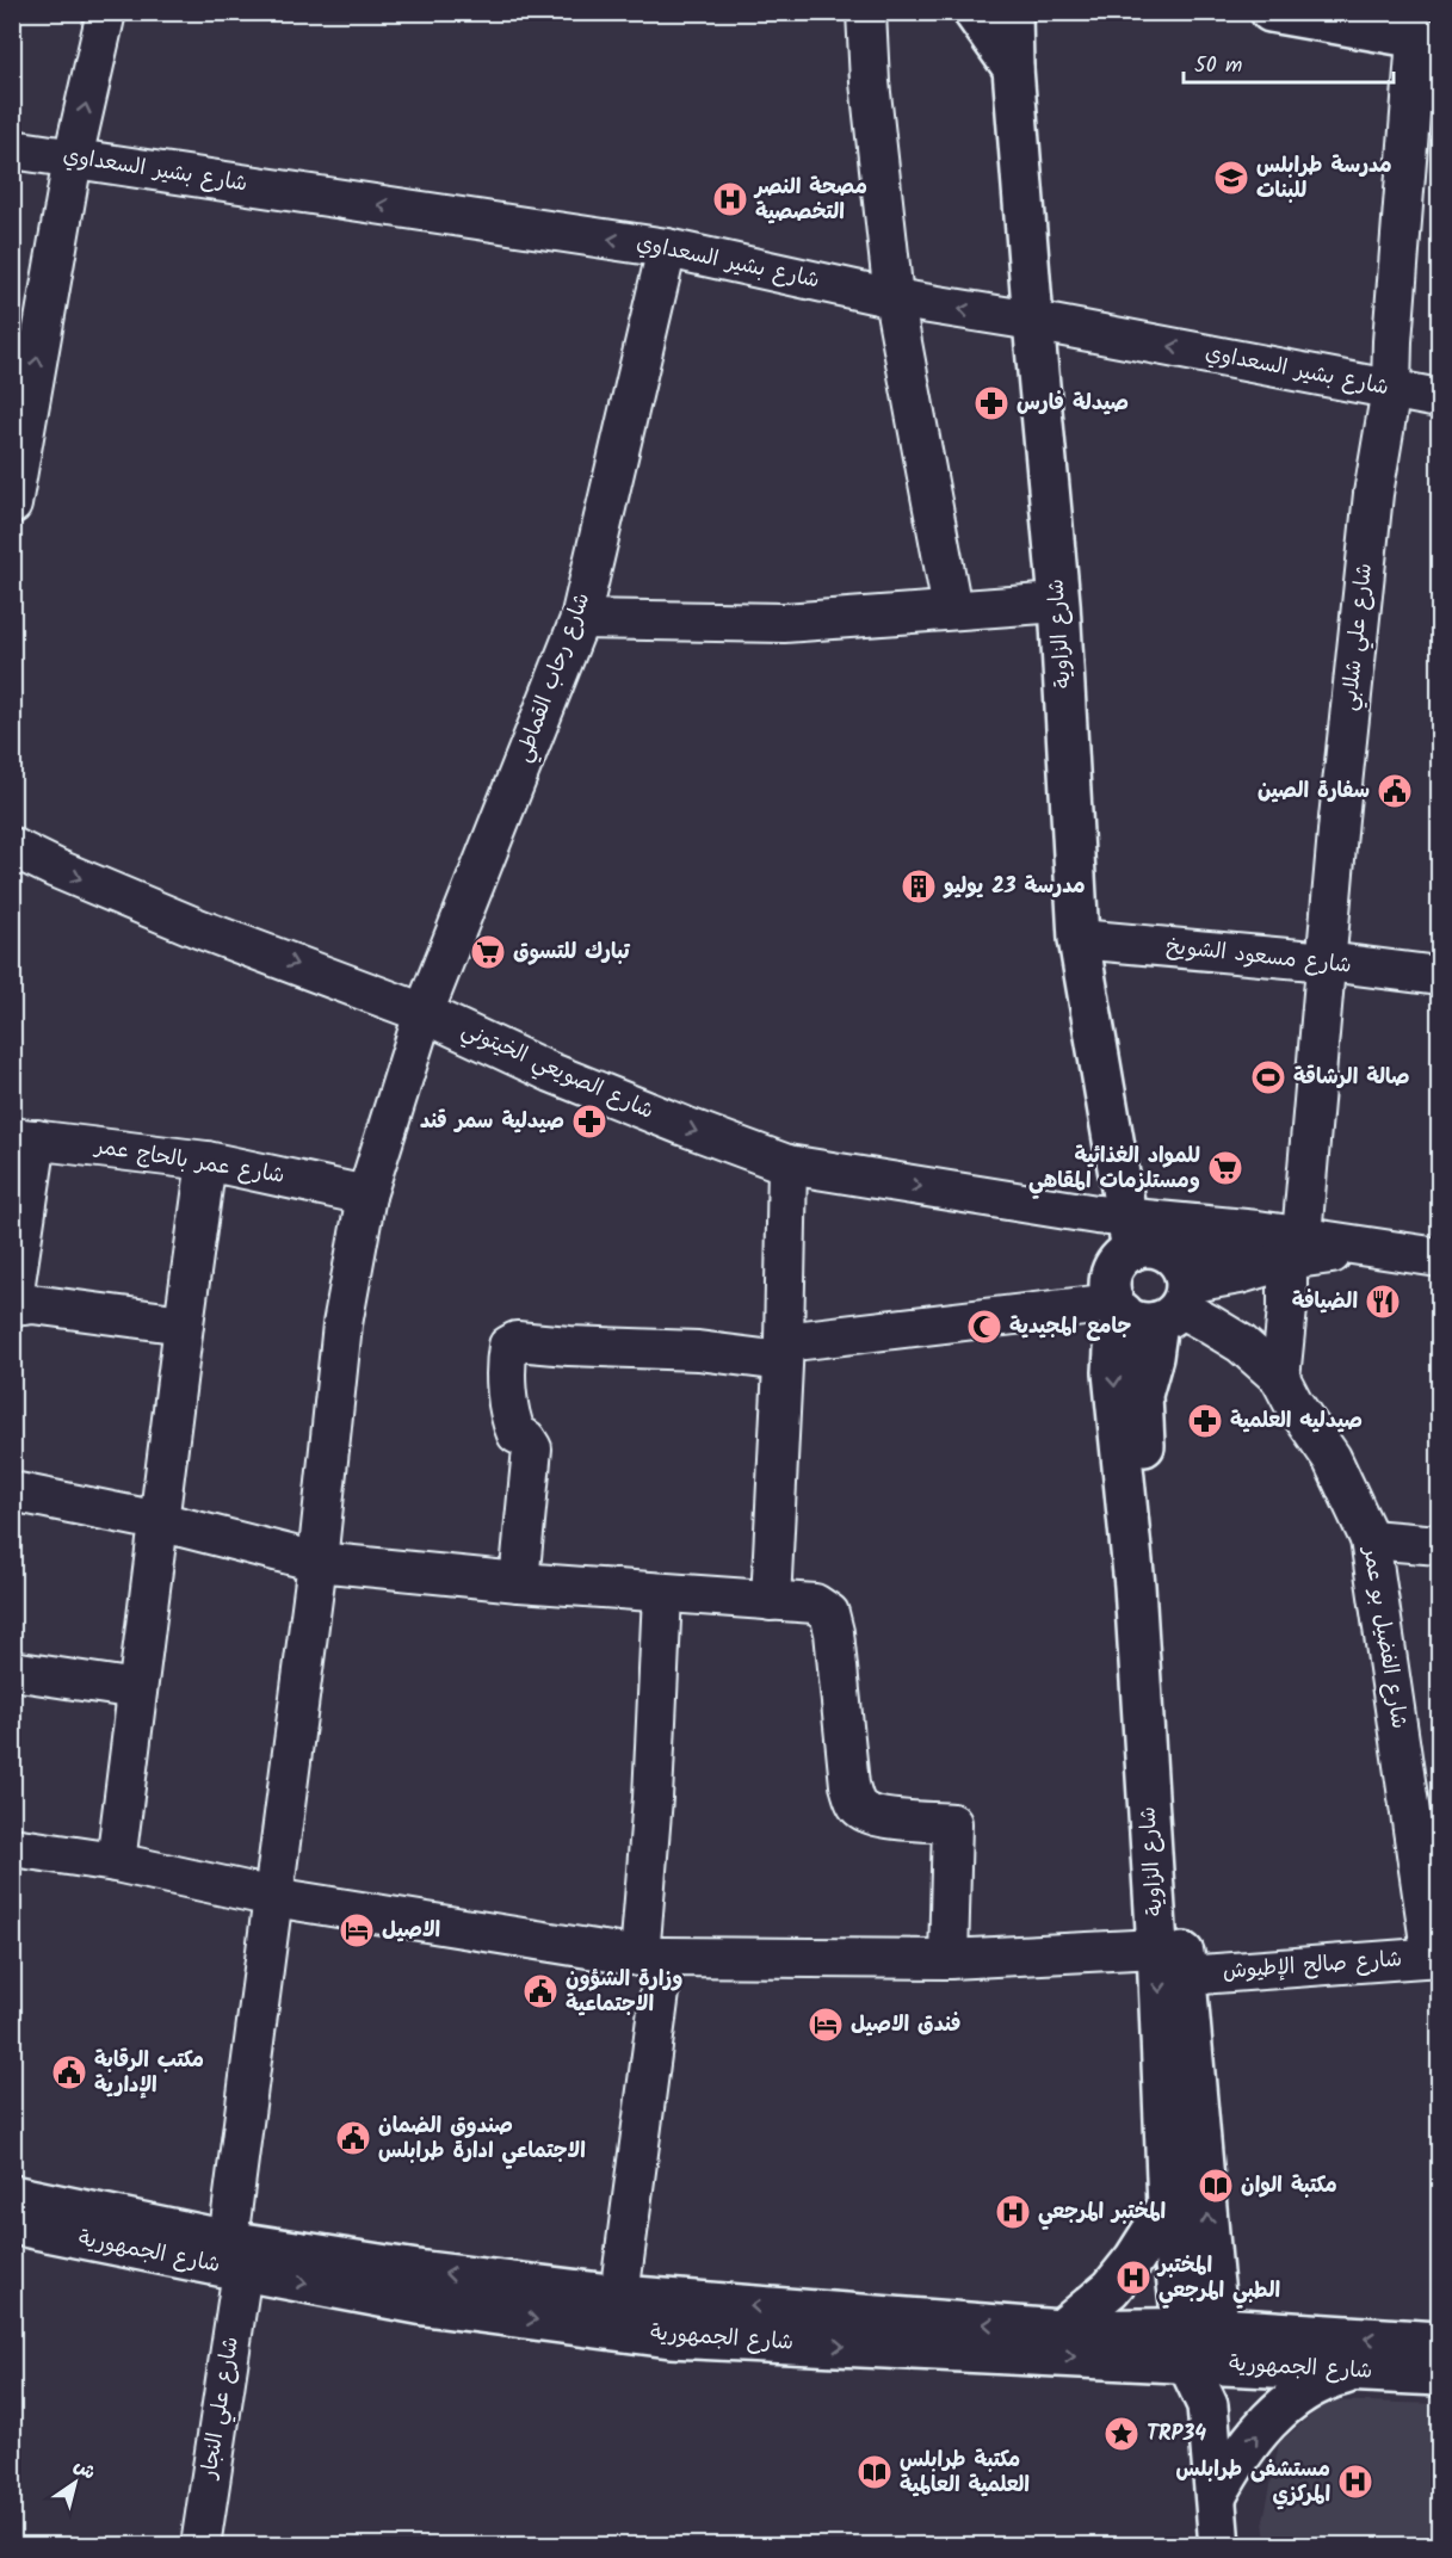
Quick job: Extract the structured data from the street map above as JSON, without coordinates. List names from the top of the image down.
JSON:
{
  "streets": {
    "main road": ["شارع الزاوية", "شارع الجمهورية"],
    "street": [
      "شارع بشير السعداوي",
      "شارع علي شلابي",
      "شارع رحاب القماطي",
      "شارع مسعود الشويخ",
      "شارع الصويعي الخيتوني",
      "شارع عمر بالحاج عمر",
      "شارع الفضيل بو عمر",
      "شارع صالح الإطيوش",
      "شارع علي النجار"
    ]
  },
  "crossings": [
    ["شارع بشير السعداوي", "شارع الزاوية"],
    ["شارع بشير السعداوي", "شارع علي شلابي"],
    ["شارع بشير السعداوي", "شارع رحاب القماطي"],
    ["شارع الزاوية", "شارع مسعود الشويخ"],
    ["شارع الزاوية", "شارع الصويعي الخيتوني"],
    ["شارع الزاوية", "شارع الفضيل بو عمر"],
    ["شارع الزاوية", "شارع صالح الإطيوش"],
    ["شارع الزاوية", "شارع الجمهورية"],
    ["شارع علي شلابي", "شارع مسعود الشويخ"],
    ["شارع علي شلابي", "شارع الصويعي الخيتوني"],
    ["شارع علي شلابي", "شارع الفضيل بو عمر"],
    ["شارع رحاب القماطي", "شارع الصويعي الخيتوني"],
    ["شارع رحاب القماطي", "شارع عمر بالحاج عمر"],
    ["شارع رحاب القماطي", "شارع علي النجار"],
    ["شارع الفضيل بو عمر", "شارع صالح الإطيوش"],
    ["شارع الجمهورية", "شارع علي النجار"]
  ],
  "one_way": ["شارع بشير السعداوي", "شارع الصويعي الخيتوني"],
  "places": {
    "school or university": ["مدرسة طرابلس للبنات"],
    "hospital": [
      "مصحة النصر التخصصية",
      "المختبر المرجعي",
      "المختبر الطبي المرجعي",
      "مستشفى طرابلس المركزي"
    ],
    "pharmacy": ["صيدلة فارس", "صيدلية سمر قند", "صيدليه العلمية"],
    "public building": [
      "سفارة الصين",
      "وزارة الشؤون الاجتماعية",
      "مكتب الرقابة الإدارية",
      "صندوق الضمان الاجتماعي ادارة طرابلس"
    ],
    "building": ["مدرسة 23 يوليو"],
    "supermarket": ["تبارك للتسوق", "للمواد الغذائية ومستلزمات المقاهي"],
    "sports": ["صالة الرشاقة"],
    "restaurant": ["الضيافة"],
    "mosque": ["جامع المجيدية"],
    "hotel": ["الاصيل", "فندق الاصيل"],
    "library": ["مكتبة الوان", "مكتبة طرابلس العلمية العالمية"],
    "place": ["TRP34"]
  },
  "scale_bar": "50 m",
  "north": "top right"
}
